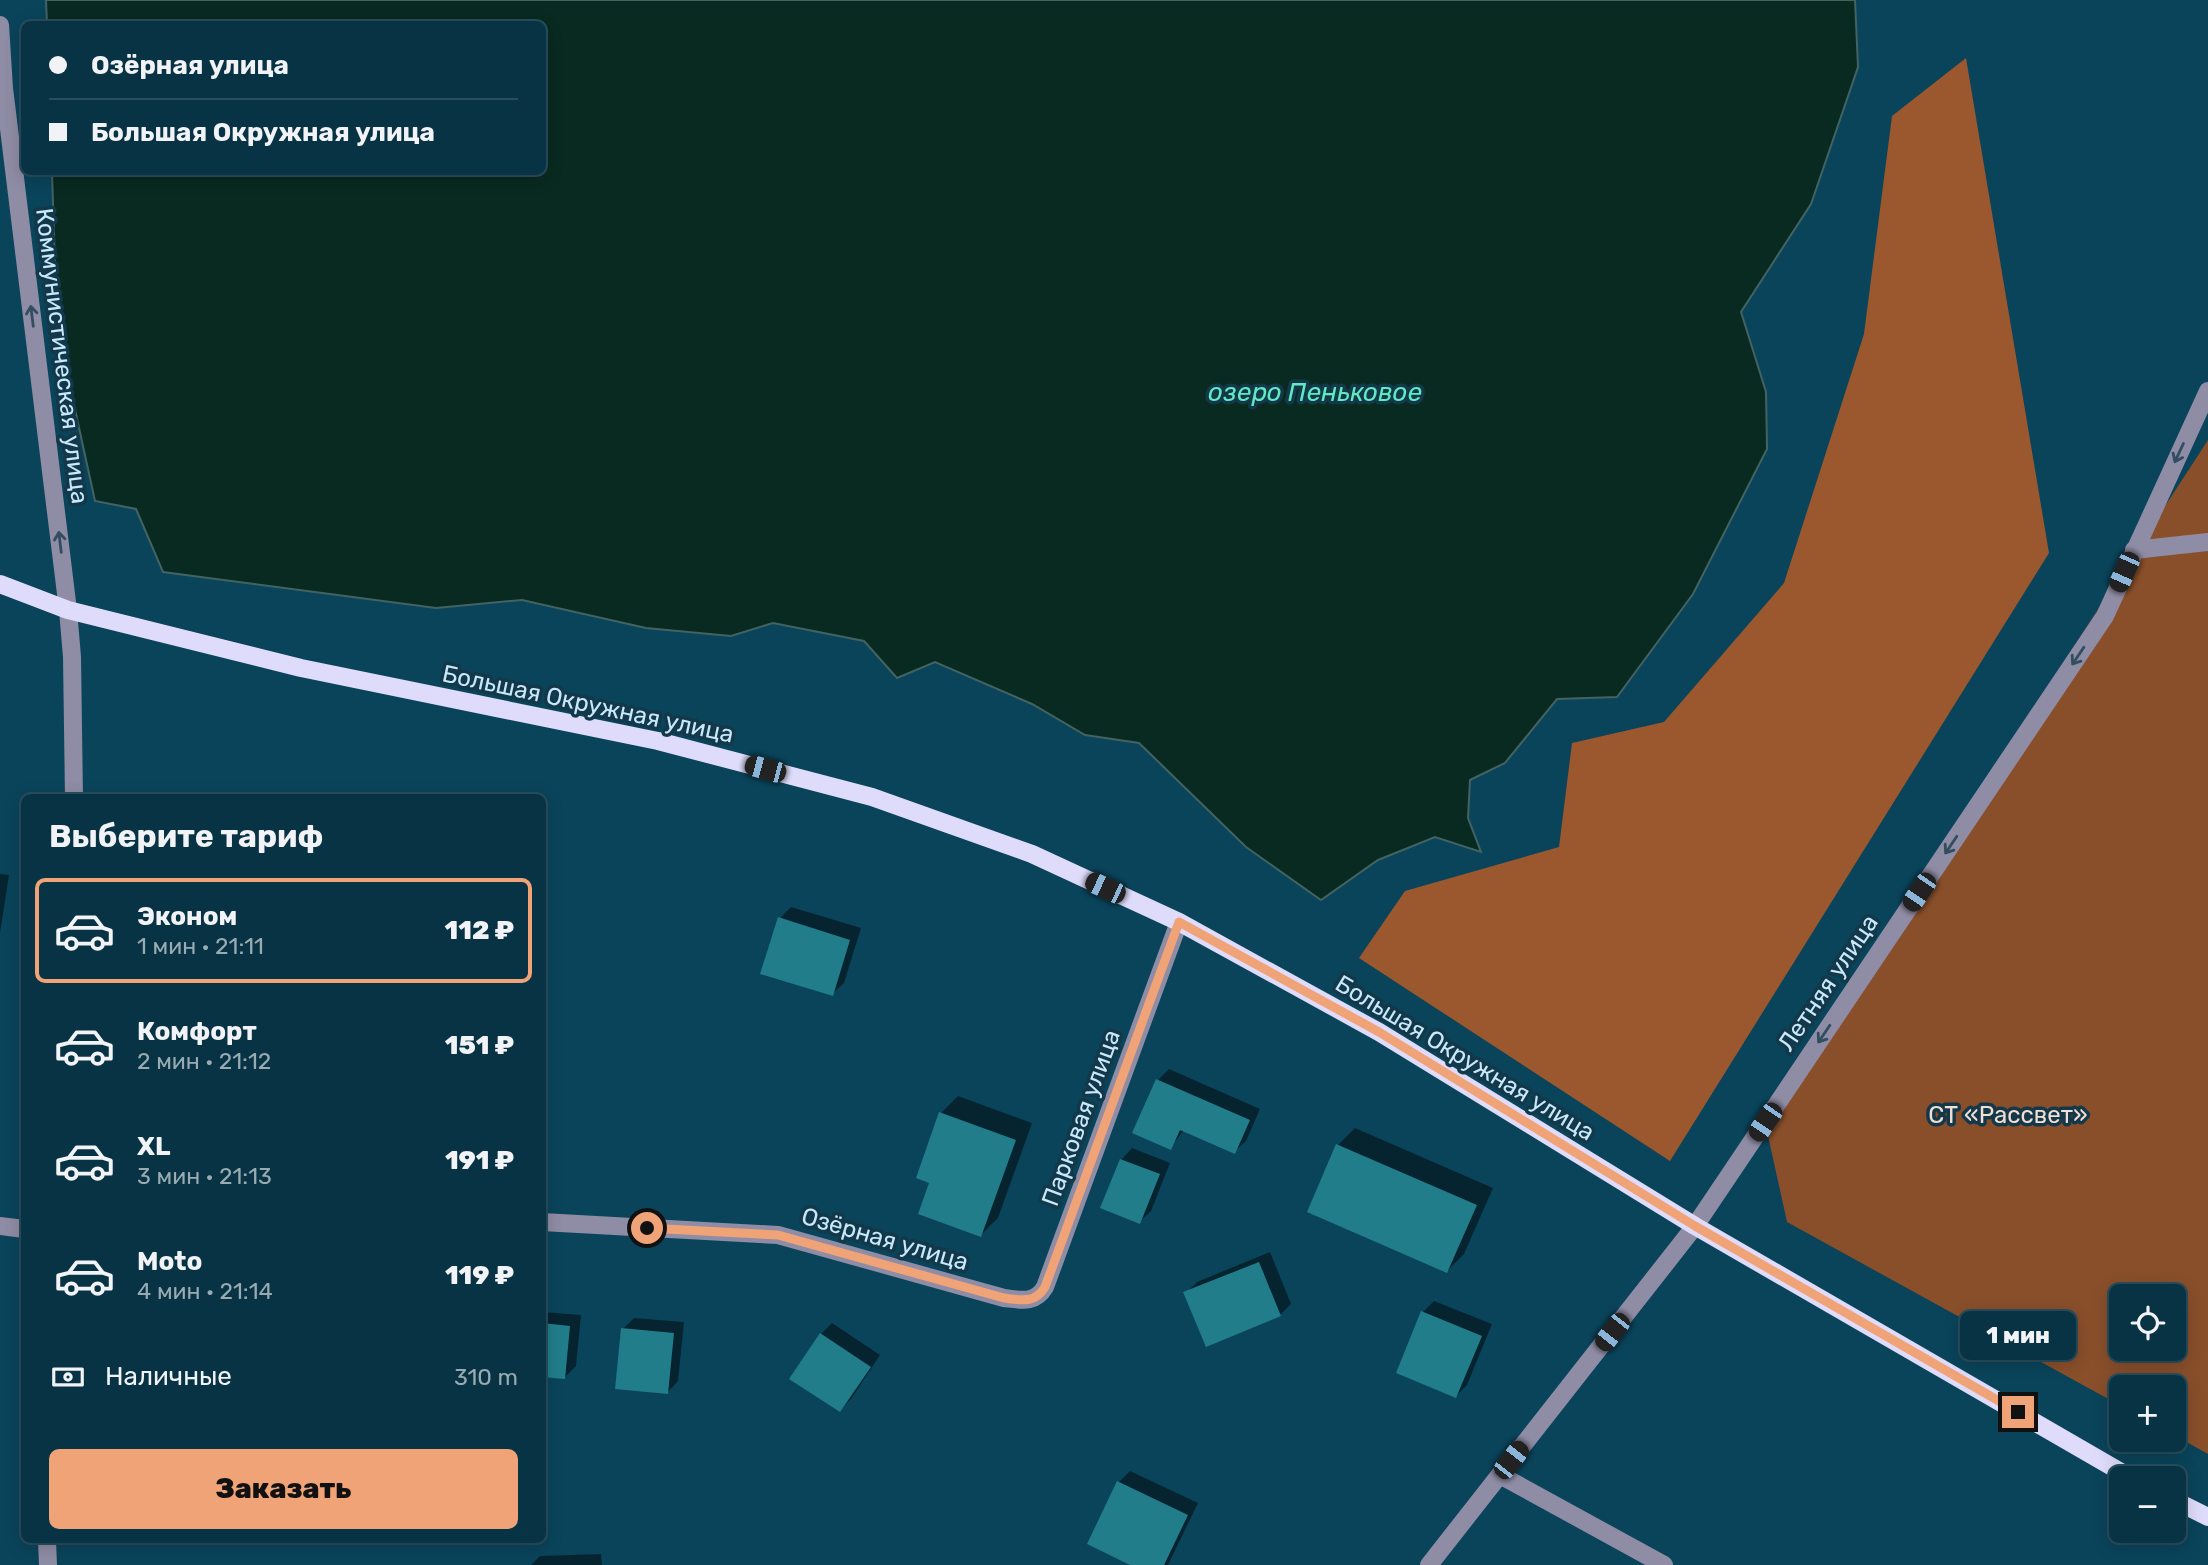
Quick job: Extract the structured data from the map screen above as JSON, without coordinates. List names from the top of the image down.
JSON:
{
  "streets": {
    "main road": ["Большая Окружная улица"],
    "street": [
      "Коммунистическая улица",
      "Летняя улица",
      "Парковая улица",
      "Озёрная улица"
    ]
  },
  "crossings": [
    ["Коммунистическая улица", "Большая Окружная улица"],
    ["Большая Окружная улица", "Летняя улица"],
    ["Большая Окружная улица", "Парковая улица"],
    ["Парковая улица", "Озёрная улица"]
  ],
  "one_way": ["Коммунистическая улица", "Летняя улица"],
  "water": ["озеро Пеньковое"],
  "parks": ["СТ «Рассвет»"],
  "page": {
    "banner": ["Озёрная улица", "Большая Окружная улица"],
    "heading": "Выберите тариф",
    "list": [
      {
        "name": "Эконом",
        "note": "1 мин · 21:11",
        "value": "112 ₽"
      },
      {
        "name": "Комфорт",
        "note": "2 мин · 21:12",
        "value": "151 ₽"
      },
      {
        "name": "XL",
        "note": "3 мин · 21:13",
        "value": "191 ₽"
      },
      {
        "name": "Moto",
        "note": "4 мин · 21:14",
        "value": "119 ₽"
      }
    ],
    "map_buttons": ["+", "−"],
    "bubble": "1 мин",
    "pay": ["Наличные", "310 m"],
    "buttons": "Заказать"
  }
}
